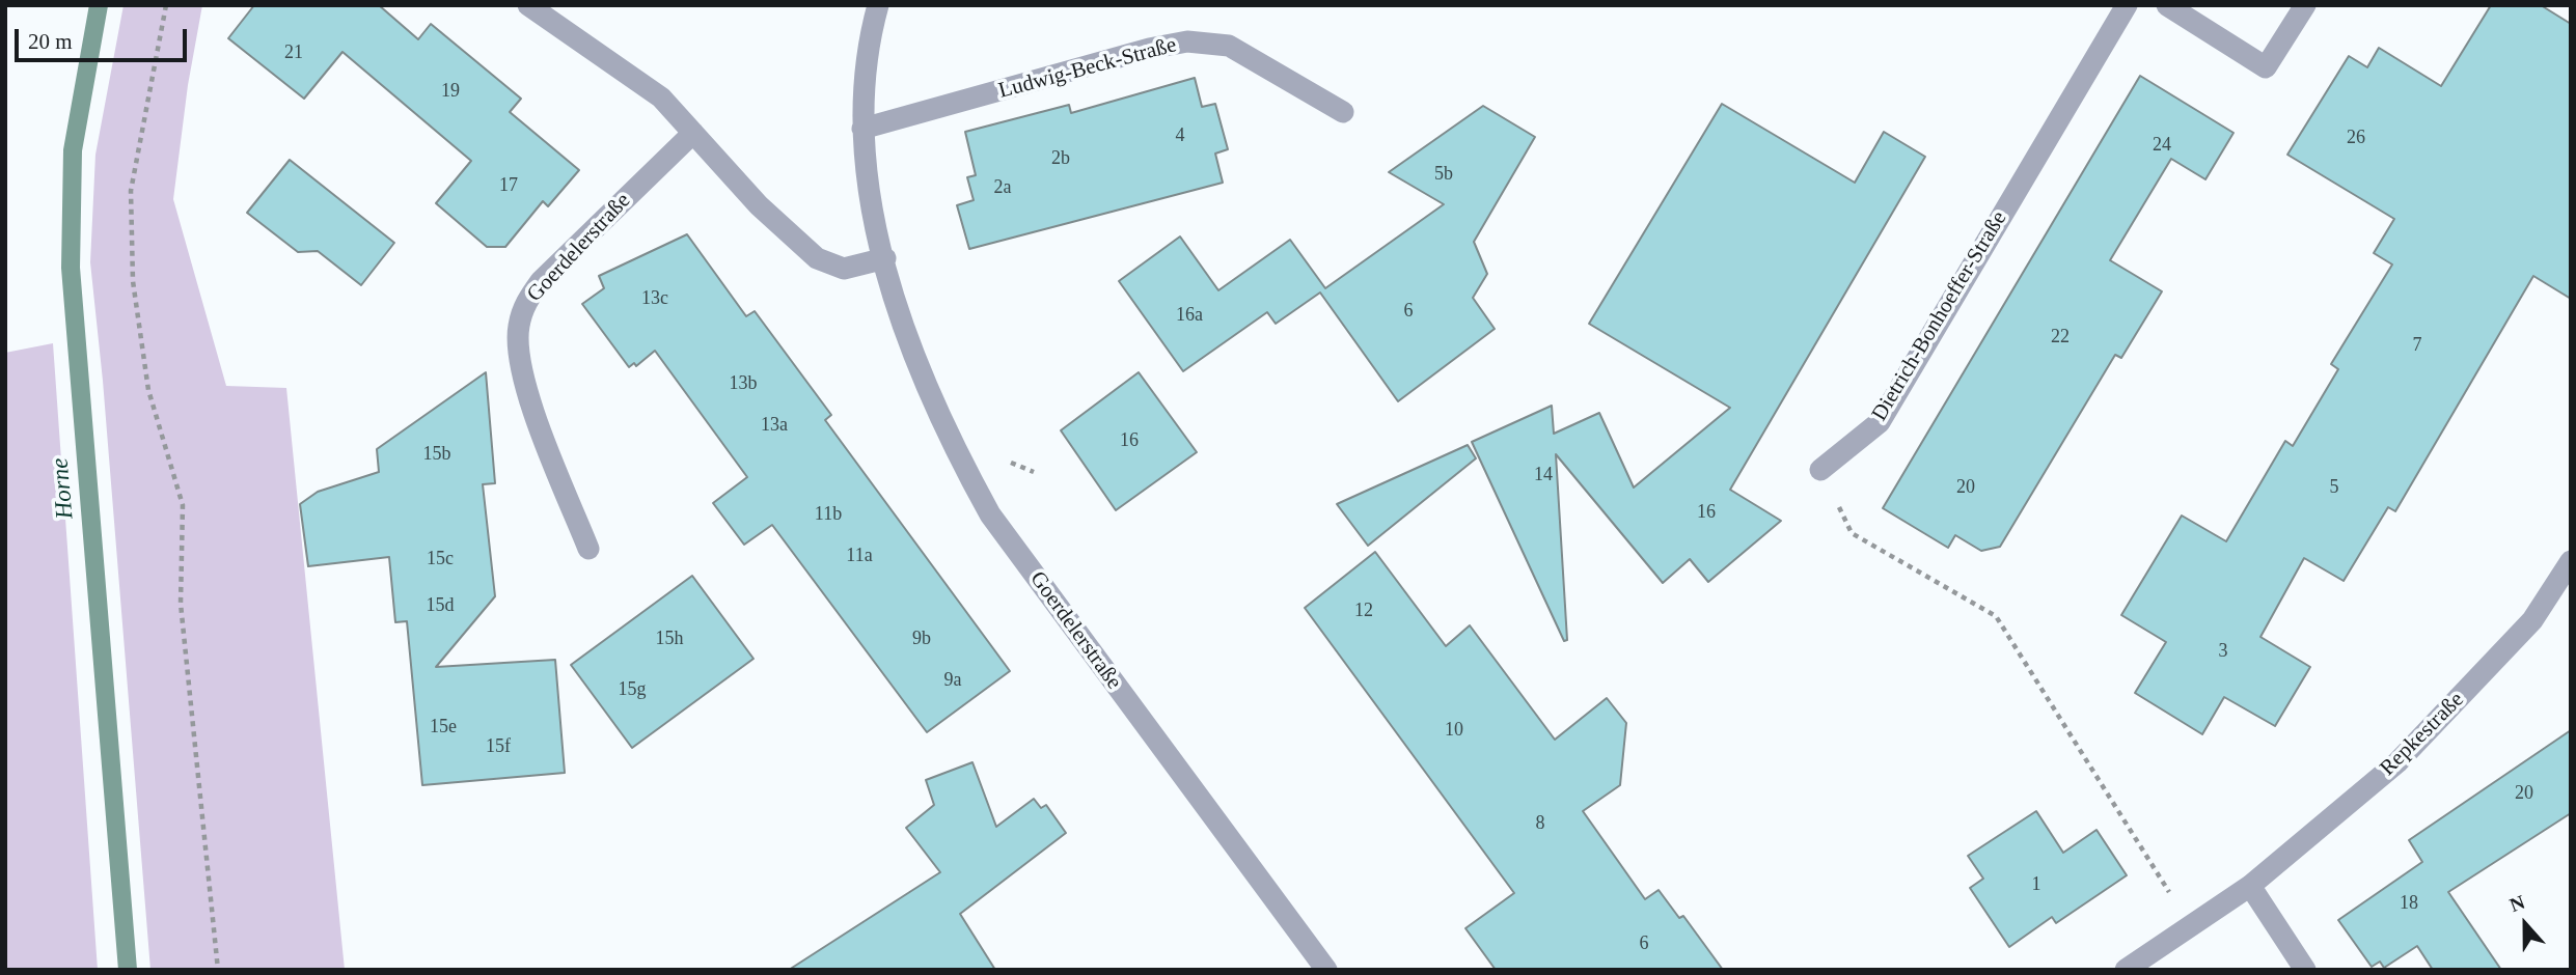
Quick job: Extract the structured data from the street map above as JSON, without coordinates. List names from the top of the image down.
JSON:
{
  "streets": {
    "street": [
      "Ludwig-Beck-Straße",
      "Goerdelerstraße",
      "Dietrich-Bonhoeffer-Straße",
      "Repkestraße"
    ]
  },
  "crossings": [
    ["Ludwig-Beck-Straße", "Goerdelerstraße"]
  ],
  "water": ["Horne"],
  "house_numbers": [
    "21",
    "19",
    "4",
    "26",
    "24",
    "2b",
    "5b",
    "17",
    "2a",
    "13c",
    "6",
    "16a",
    "22",
    "7",
    "13b",
    "13a",
    "16",
    "15b",
    "14",
    "20",
    "5",
    "16",
    "11b",
    "11a",
    "15c",
    "15d",
    "12",
    "15h",
    "9b",
    "3",
    "9a",
    "15g",
    "15e",
    "10",
    "15f",
    "20",
    "8",
    "1",
    "18",
    "6"
  ],
  "scale_bar": "20 m",
  "north": "top"
}
